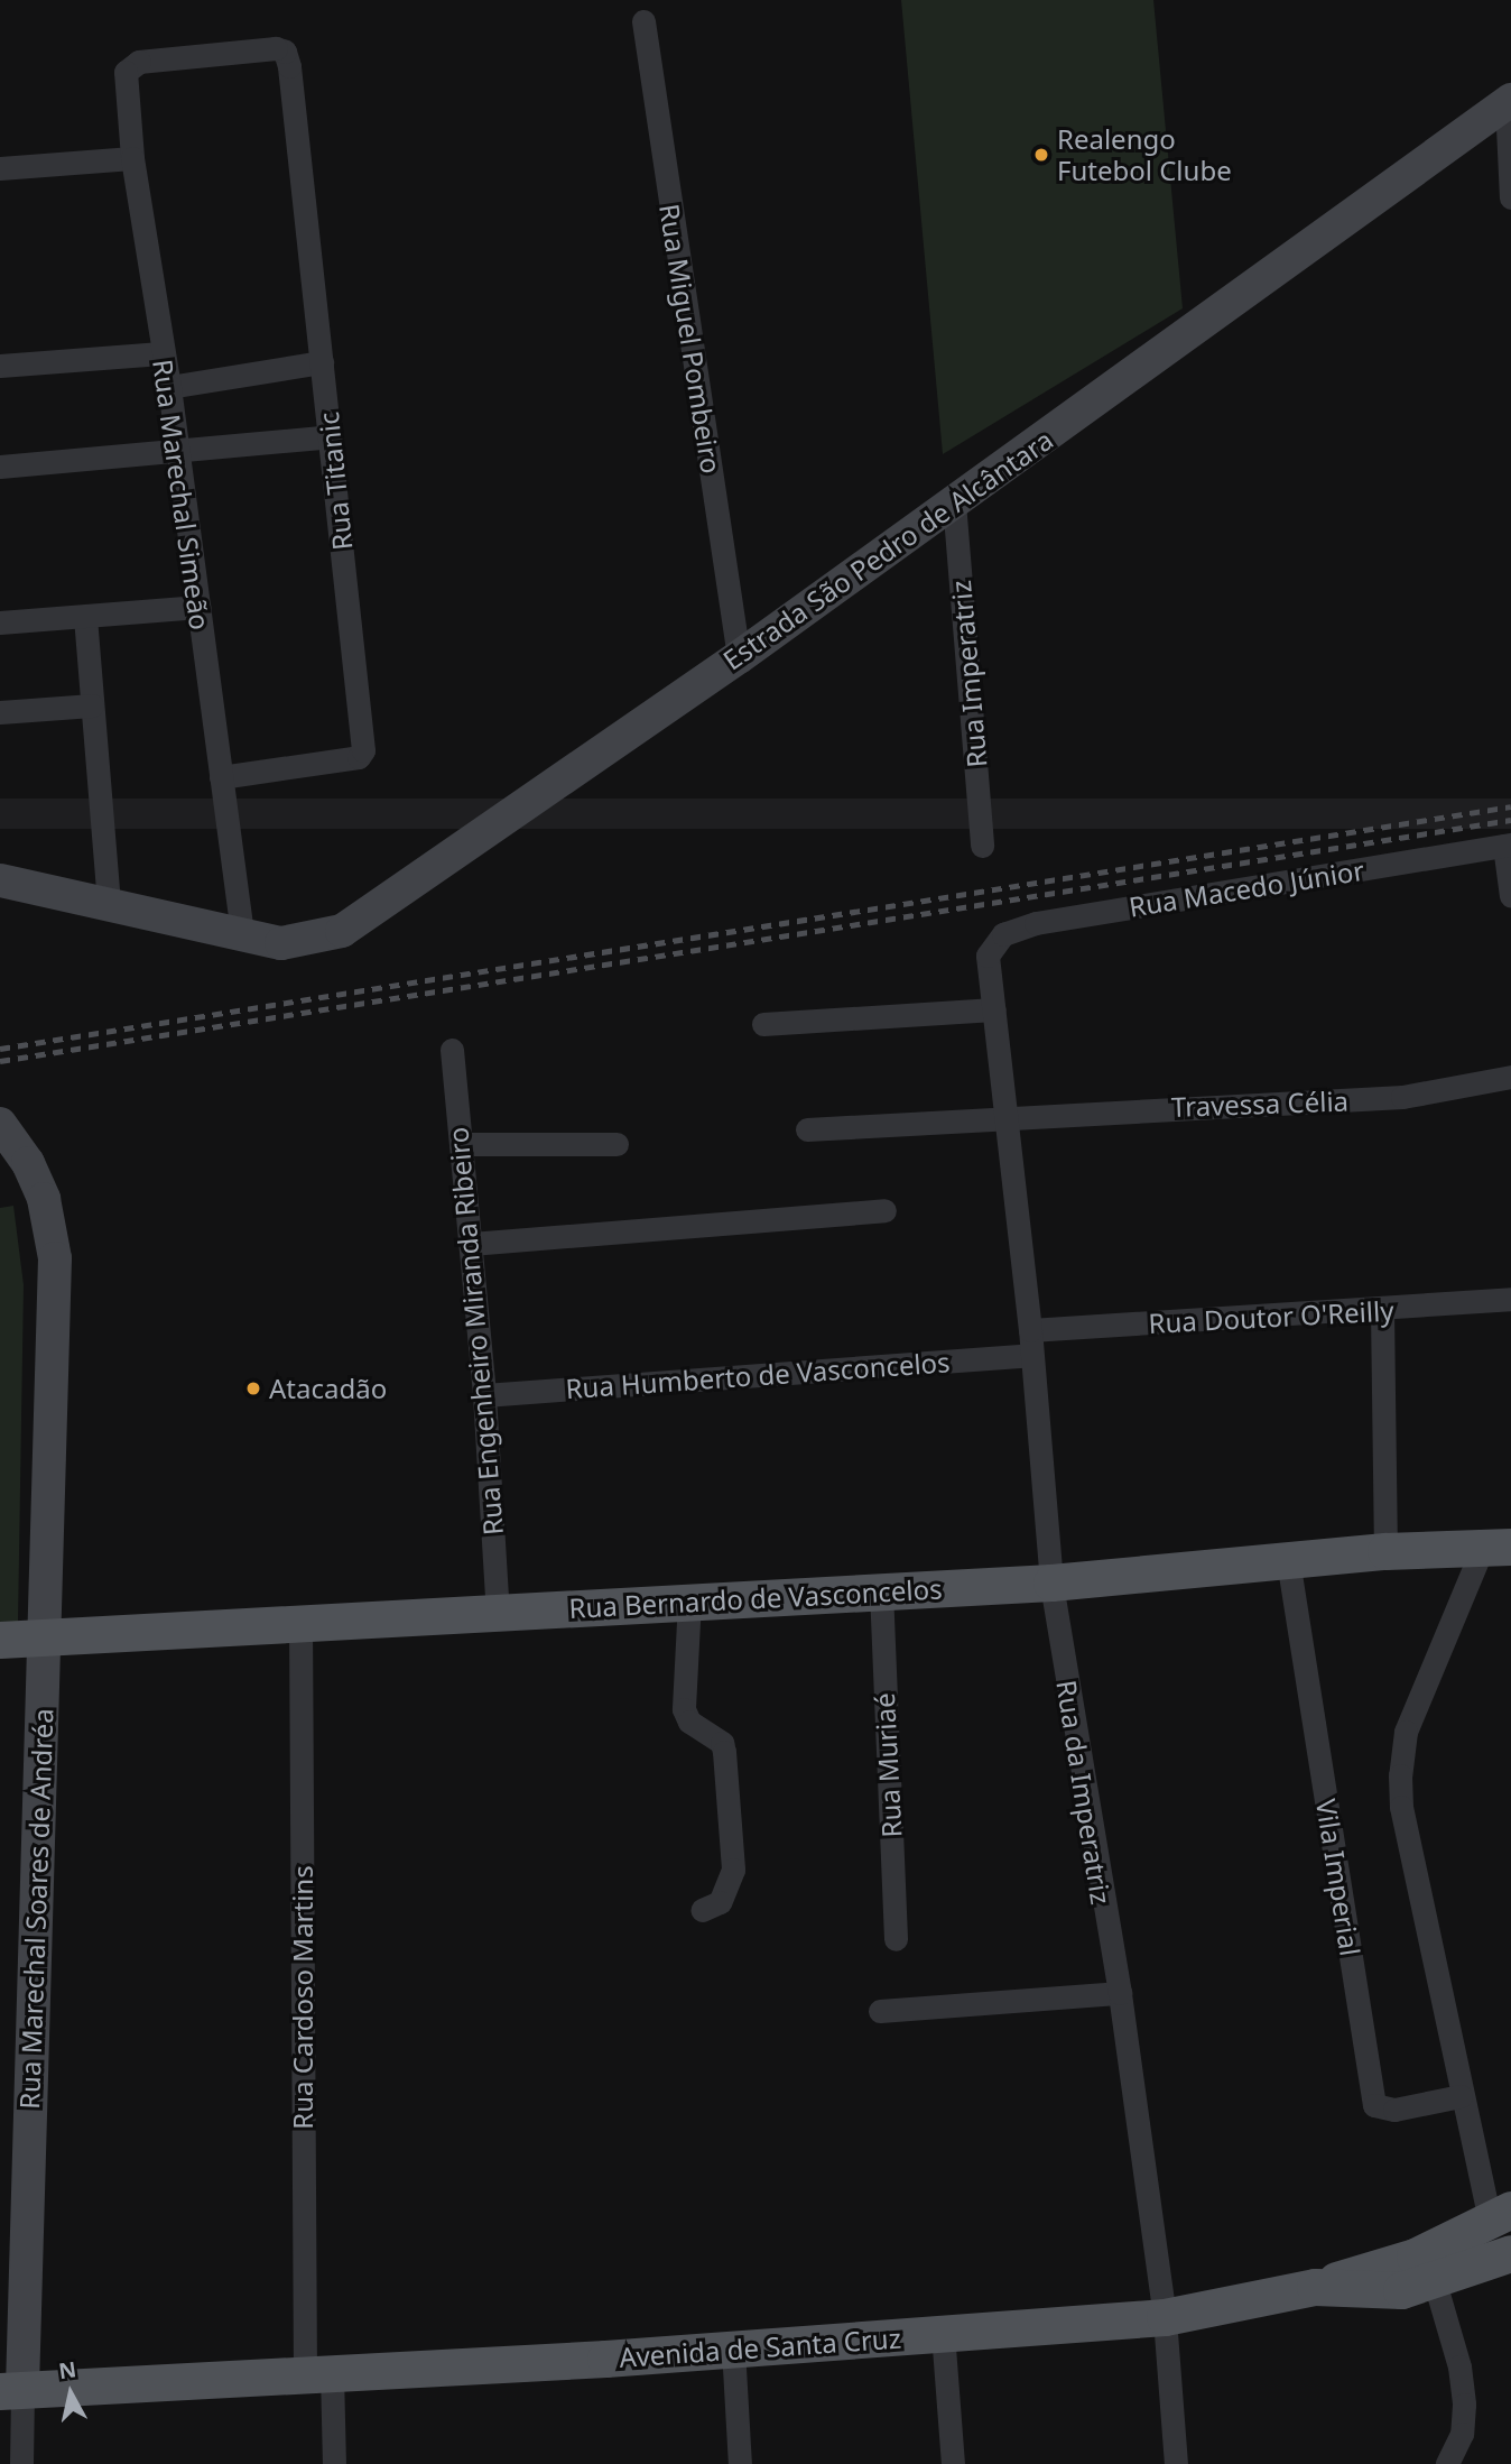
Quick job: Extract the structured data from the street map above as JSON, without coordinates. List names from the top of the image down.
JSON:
{
  "streets": {
    "main road": ["Rua Bernardo de Vasconcelos", "Avenida de Santa Cruz"],
    "street": [
      "Rua Miguel Pombeiro",
      "Rua Titanic",
      "Rua Marechal Simeão",
      "Estrada São Pedro de Alcântara",
      "Rua Imperatriz",
      "Rua Macedo Júnior",
      "Travessa Célia",
      "Rua Doutor O'Reilly",
      "Rua Engenheiro Miranda Ribeiro",
      "Rua Humberto de Vasconcelos",
      "Rua Muriaé",
      "Rua da Imperatriz",
      "Vila Imperial",
      "Rua Marechal Soares de Andréa",
      "Rua Cardoso Martins"
    ]
  },
  "crossings": [
    ["Rua Miguel Pombeiro", "Estrada São Pedro de Alcântara"],
    ["Rua Titanic", "Rua Marechal Simeão"],
    ["Rua Marechal Simeão", "Estrada São Pedro de Alcântara"],
    ["Estrada São Pedro de Alcântara", "Rua Imperatriz"],
    ["Rua Macedo Júnior", "Rua da Imperatriz"],
    ["Travessa Célia", "Rua da Imperatriz"],
    ["Rua Doutor O'Reilly", "Rua da Imperatriz"],
    ["Rua Engenheiro Miranda Ribeiro", "Rua Humberto de Vasconcelos"],
    ["Rua Engenheiro Miranda Ribeiro", "Rua Bernardo de Vasconcelos"],
    ["Rua Humberto de Vasconcelos", "Rua da Imperatriz"],
    ["Rua Bernardo de Vasconcelos", "Rua Muriaé"],
    ["Rua Bernardo de Vasconcelos", "Rua da Imperatriz"],
    ["Rua Bernardo de Vasconcelos", "Vila Imperial"],
    ["Rua Bernardo de Vasconcelos", "Rua Marechal Soares de Andréa"],
    ["Rua Bernardo de Vasconcelos", "Rua Cardoso Martins"],
    ["Rua da Imperatriz", "Avenida de Santa Cruz"],
    ["Rua Marechal Soares de Andréa", "Avenida de Santa Cruz"],
    ["Rua Cardoso Martins", "Avenida de Santa Cruz"]
  ],
  "places": ["Realengo Futebol Clube", "Atacadão"],
  "north": "top"
}
